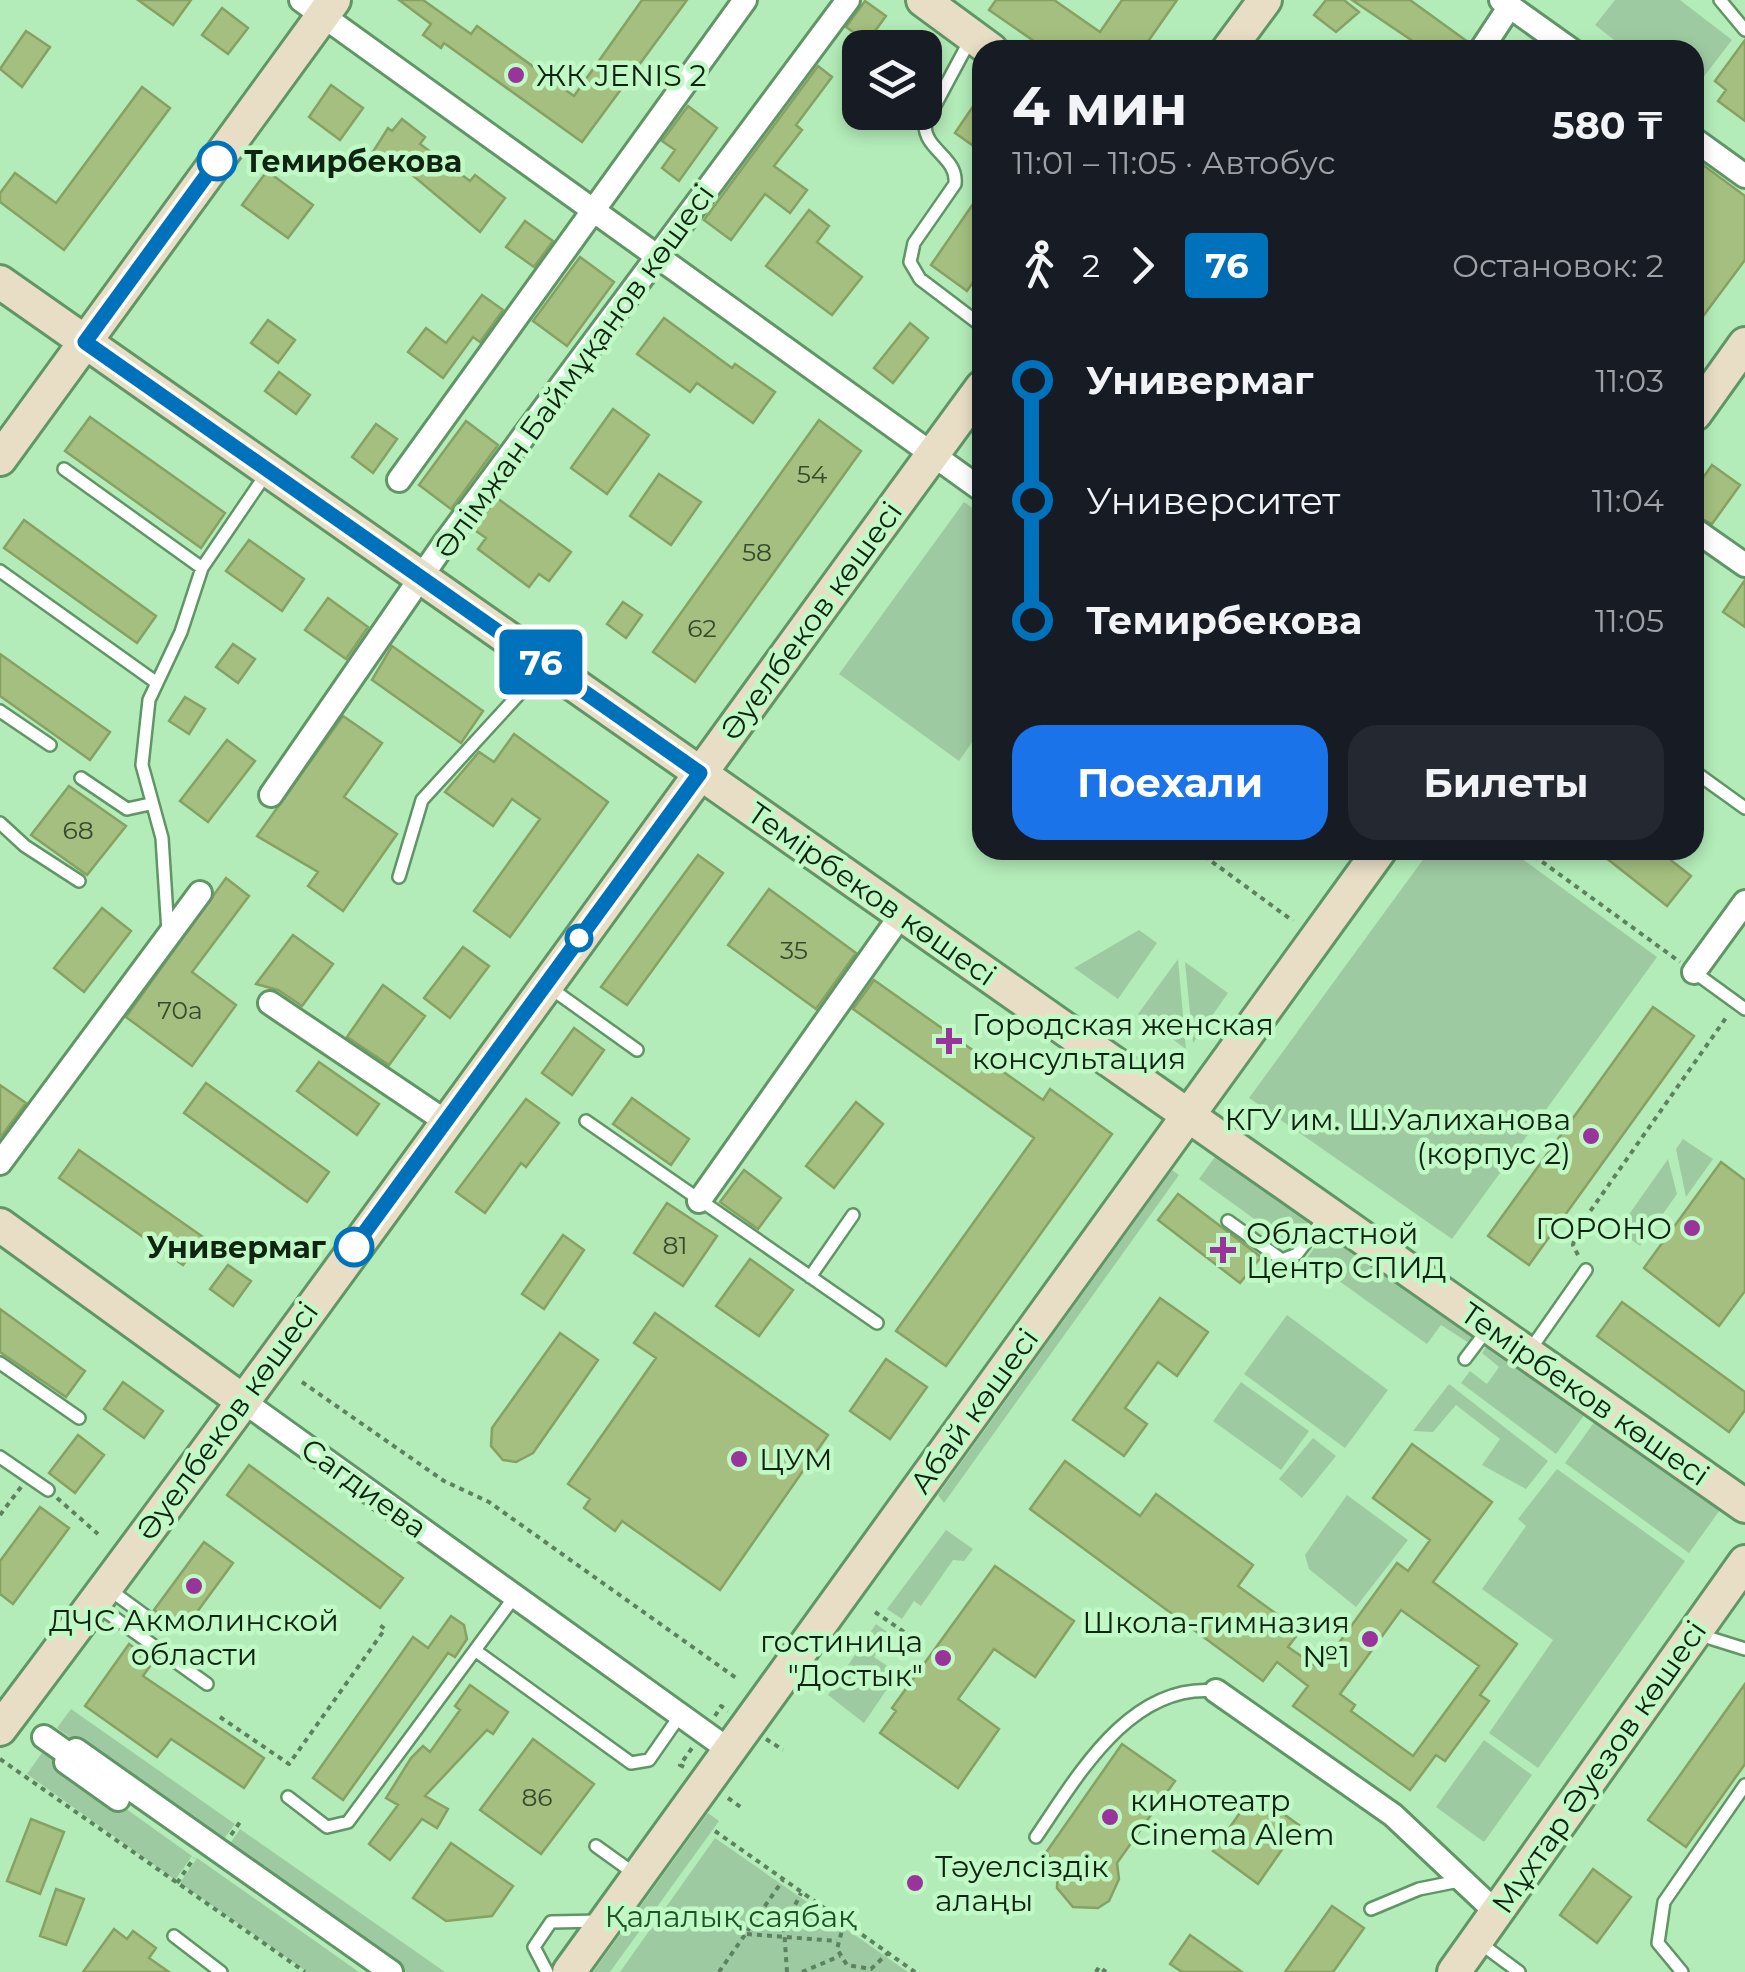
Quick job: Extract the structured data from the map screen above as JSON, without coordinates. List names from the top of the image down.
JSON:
{
  "streets": {
    "street": [
      "Әлімжан Баймұқанов көшесі",
      "Әуелбеков көшесі",
      "Темірбеков көшесі",
      "Абай көшесі",
      "Сагдиева",
      "Мұхтар Әуезов көшесі"
    ]
  },
  "crossings": [
    ["Әлімжан Баймұқанов көшесі", "Темірбеков көшесі"],
    ["Әуелбеков көшесі", "Темірбеков көшесі"],
    ["Әуелбеков көшесі", "Сагдиева"],
    ["Темірбеков көшесі", "Абай көшесі"],
    ["Абай көшесі", "Сагдиева"]
  ],
  "parks": ["Қалалық саябақ"],
  "places": {
    "other": [
      "ЖК JENIS 2",
      "Темирбекова",
      "КГУ им. Ш.Уалиханова (корпус 2)",
      "ГОРОНО",
      "Универмаг",
      "ЦУМ",
      "ДЧС Акмолинской области",
      "Школа-гимназия №1",
      "гостиница \"Достык\"",
      "кинотеатр Cinema Alem",
      "Тәуелсіздік алаңы"
    ],
    "health": ["Городская женская консультация", "Областной Центр СПИД"]
  },
  "lines": ["bus line 76"],
  "house_numbers": [
    "54",
    "58",
    "62",
    "68",
    "35",
    "70а",
    "81",
    "86"
  ],
  "page": {
    "on_map": "76",
    "heading": ["4 мин", "11:01 – 11:05 · Автобус", "580 ₸"],
    "legs": ["2", "76", "Остановок: 2"],
    "list": [
      {
        "name": "Универмаг",
        "value": "11:03"
      },
      {
        "name": "Университет",
        "value": "11:04"
      },
      {
        "name": "Темирбекова",
        "value": "11:05"
      }
    ],
    "buttons": ["Поехали", "Билеты"]
  }
}
